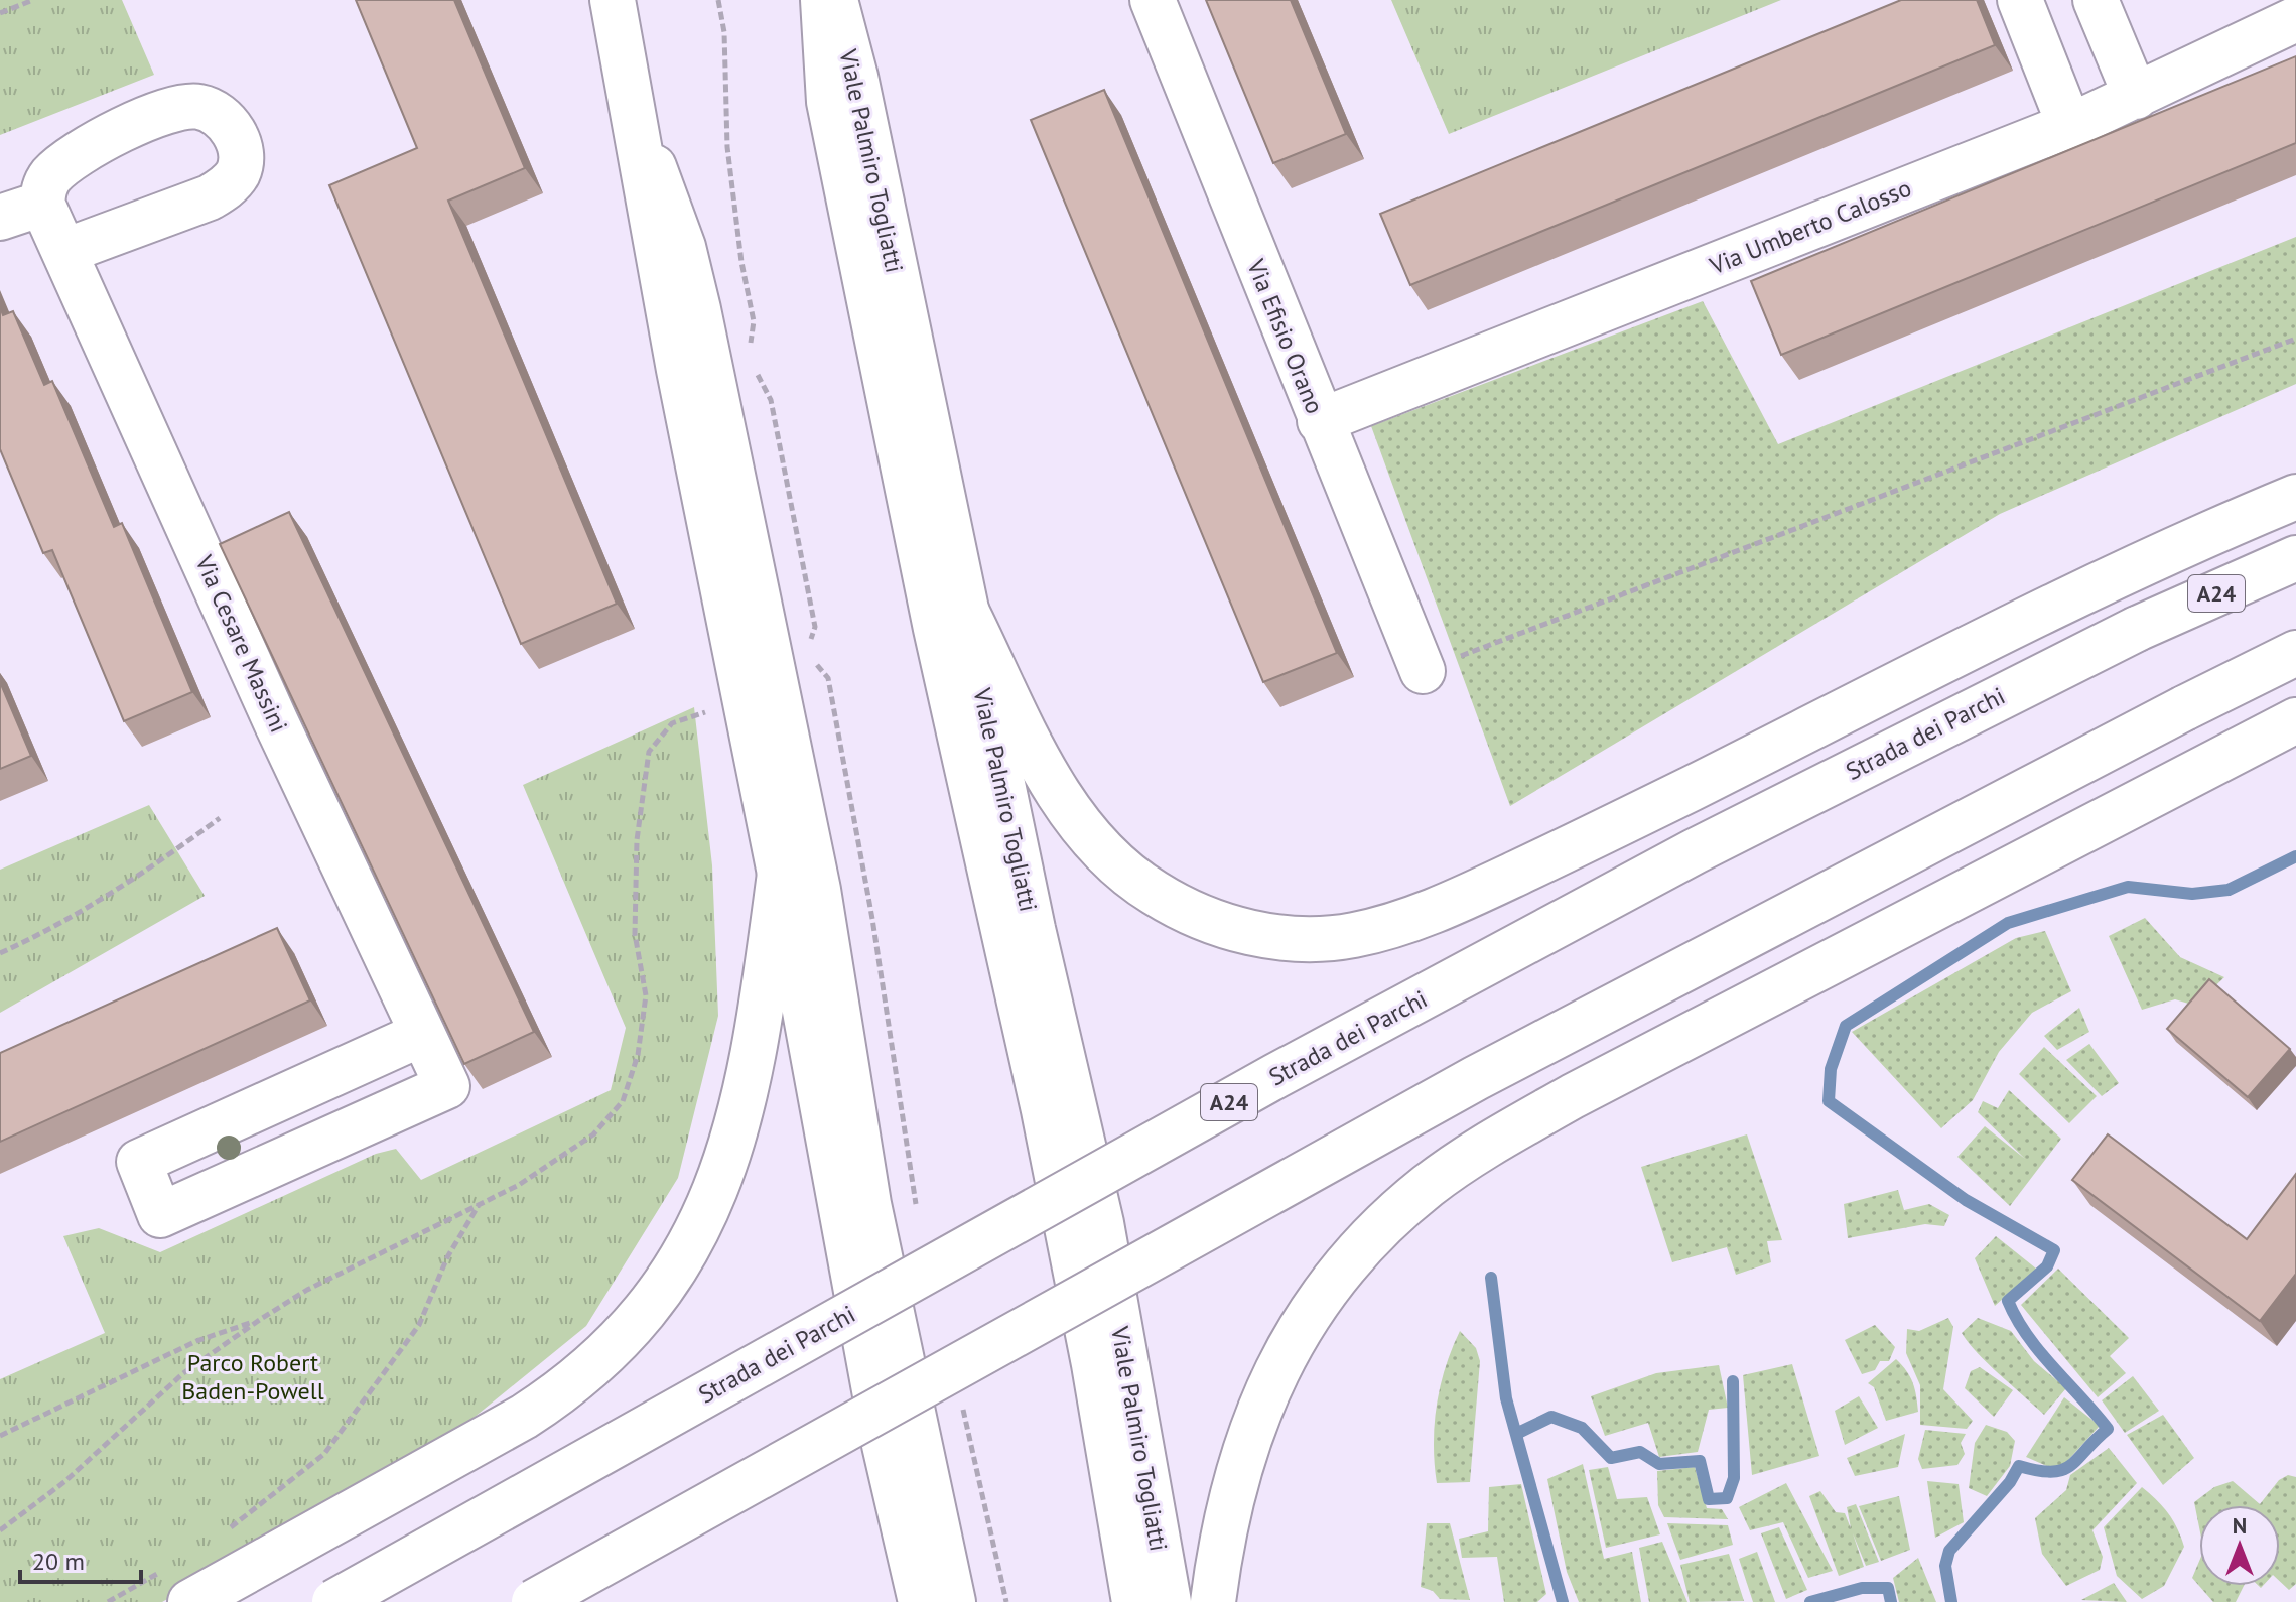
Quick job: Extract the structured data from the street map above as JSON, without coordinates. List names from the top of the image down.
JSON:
{
  "streets": {
    "main road": [
      "Viale Palmiro Togliatti",
      "Via Umberto Calosso",
      "Via Efisio Orano",
      "A24",
      "Via Cesare Massini",
      "Strada dei Parchi"
    ]
  },
  "crossings": [
    ["Via Umberto Calosso", "Via Efisio Orano"]
  ],
  "parks": ["Parco Robert Baden-Powell"],
  "scale_bar": "20 m",
  "north": "top"
}
